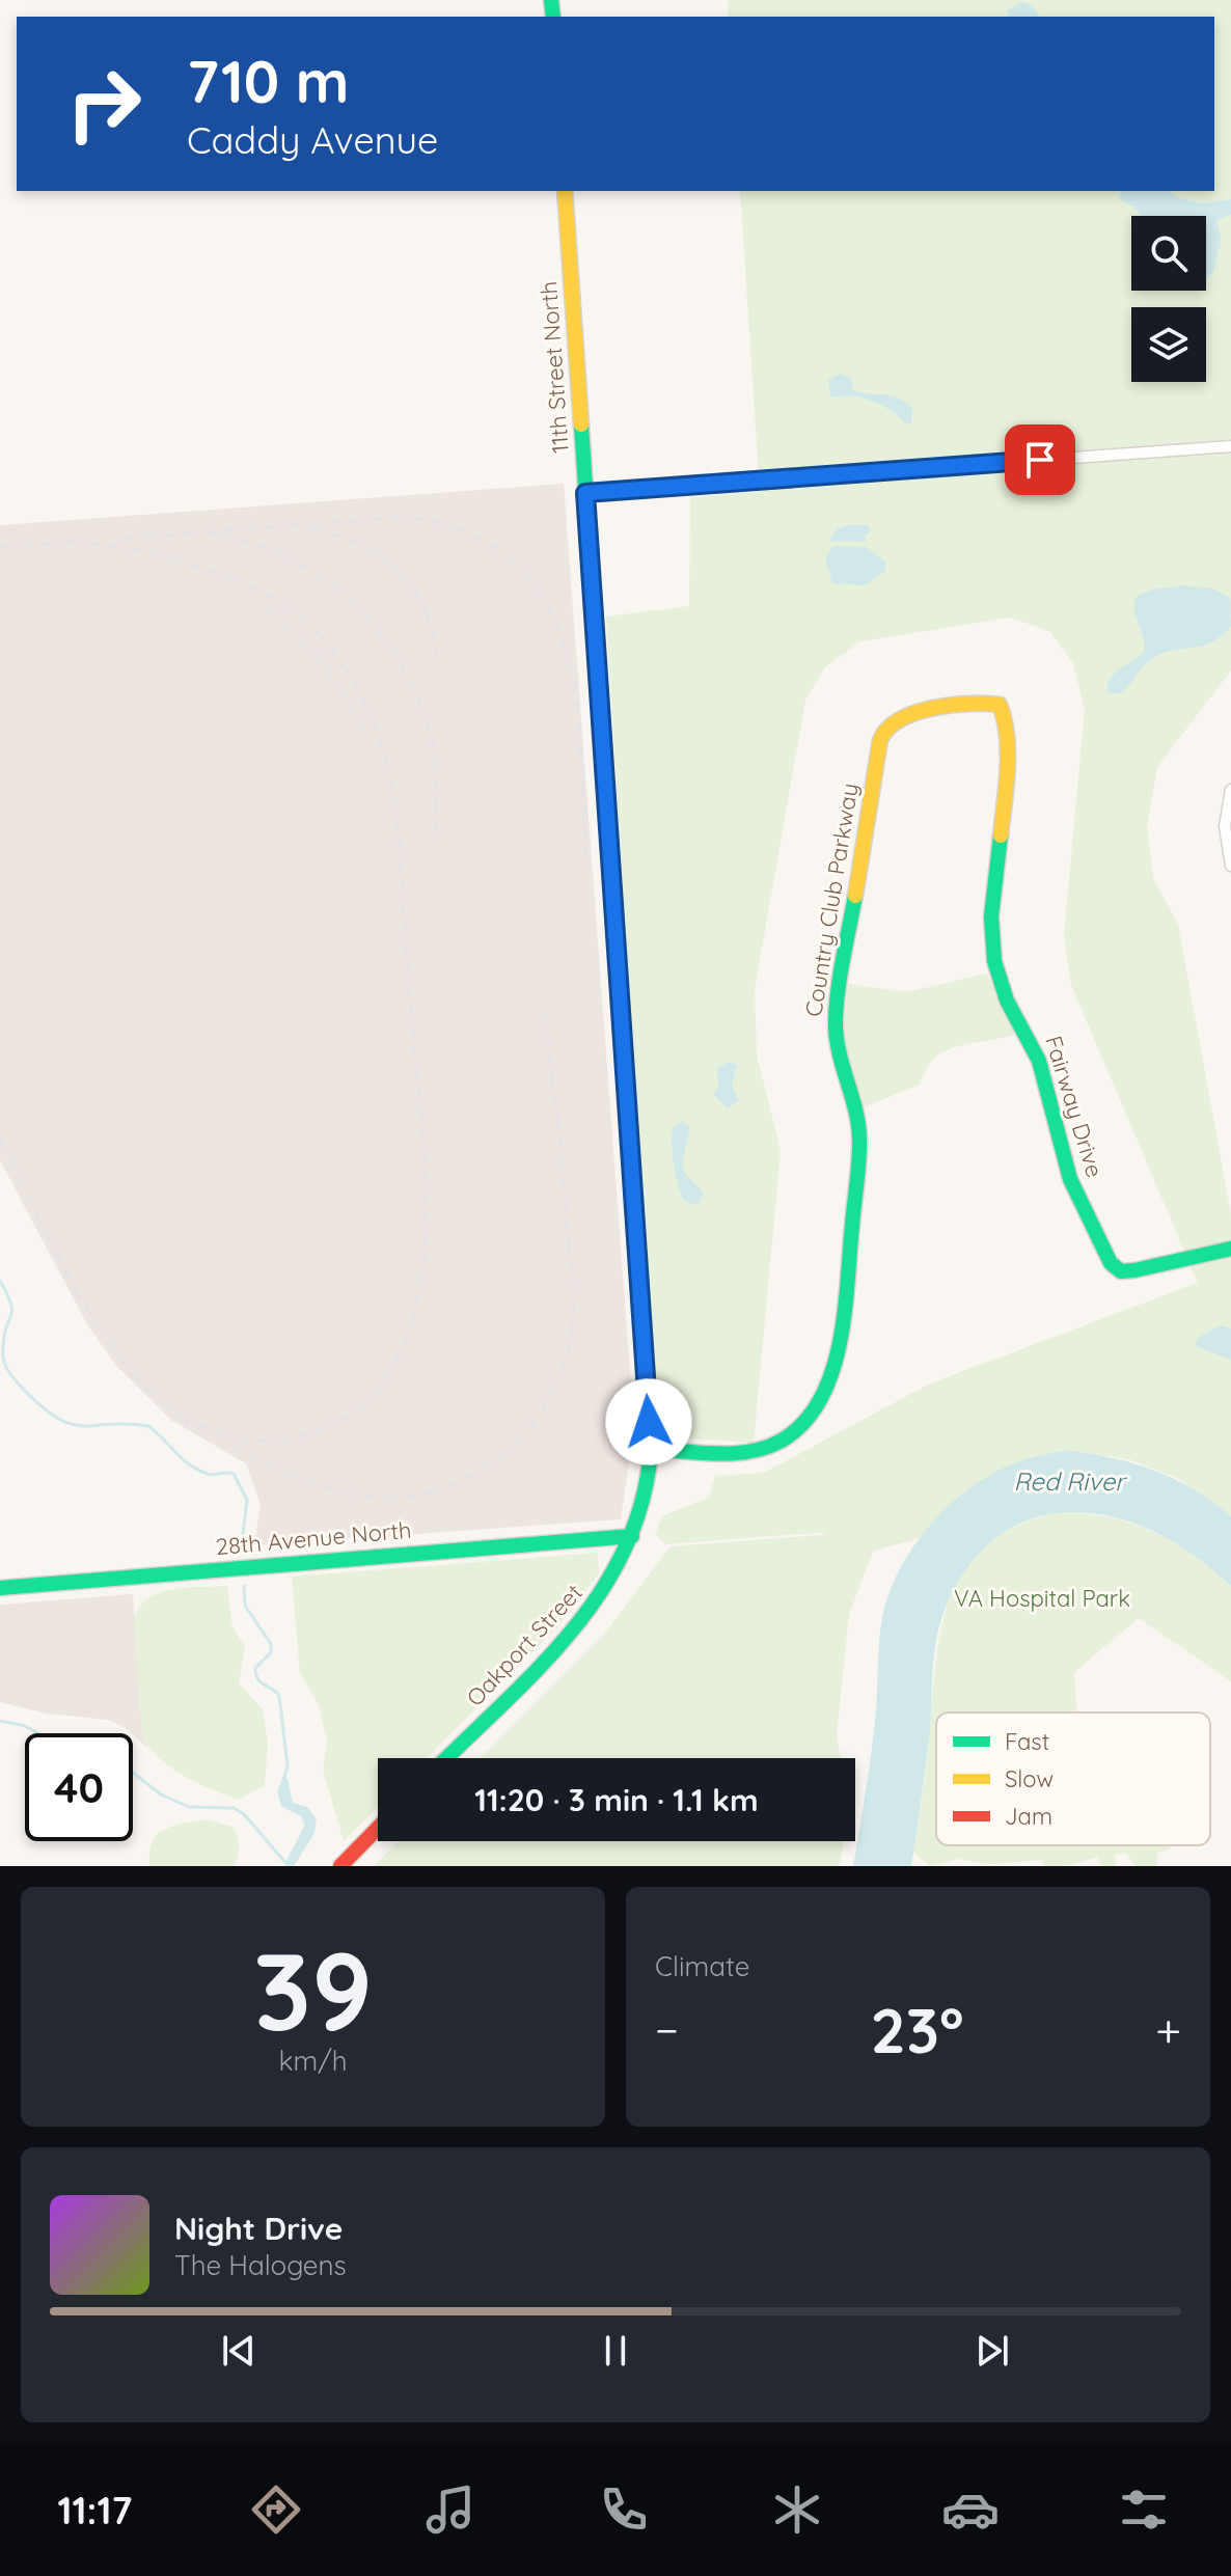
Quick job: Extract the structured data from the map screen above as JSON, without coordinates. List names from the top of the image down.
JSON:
{
  "streets": {
    "street": [
      "11th Street North",
      "Country Club Parkway",
      "Fairway Drive",
      "28th Avenue North",
      "Oakport Street"
    ]
  },
  "crossings": [
    ["11th Street North", "Country Club Parkway"],
    ["11th Street North", "28th Avenue North"],
    ["11th Street North", "Oakport Street"],
    ["Country Club Parkway", "Fairway Drive"],
    ["28th Avenue North", "Oakport Street"]
  ],
  "water": ["Red River"],
  "parks": ["VA Hospital Park"],
  "legend": ["Fast", "Slow", "Jam"],
  "page": {
    "turn": ["710 m", "Caddy Avenue"],
    "limit": "40",
    "trip": "11:20 · 3 min · 1.1 km",
    "tile": [
      ["39", "km/h"],
      "Climate"
    ],
    "heat": ["−", "23°", "+"],
    "song": ["Night Drive", "The Halogens"],
    "tabs": "11:17"
  }
}
